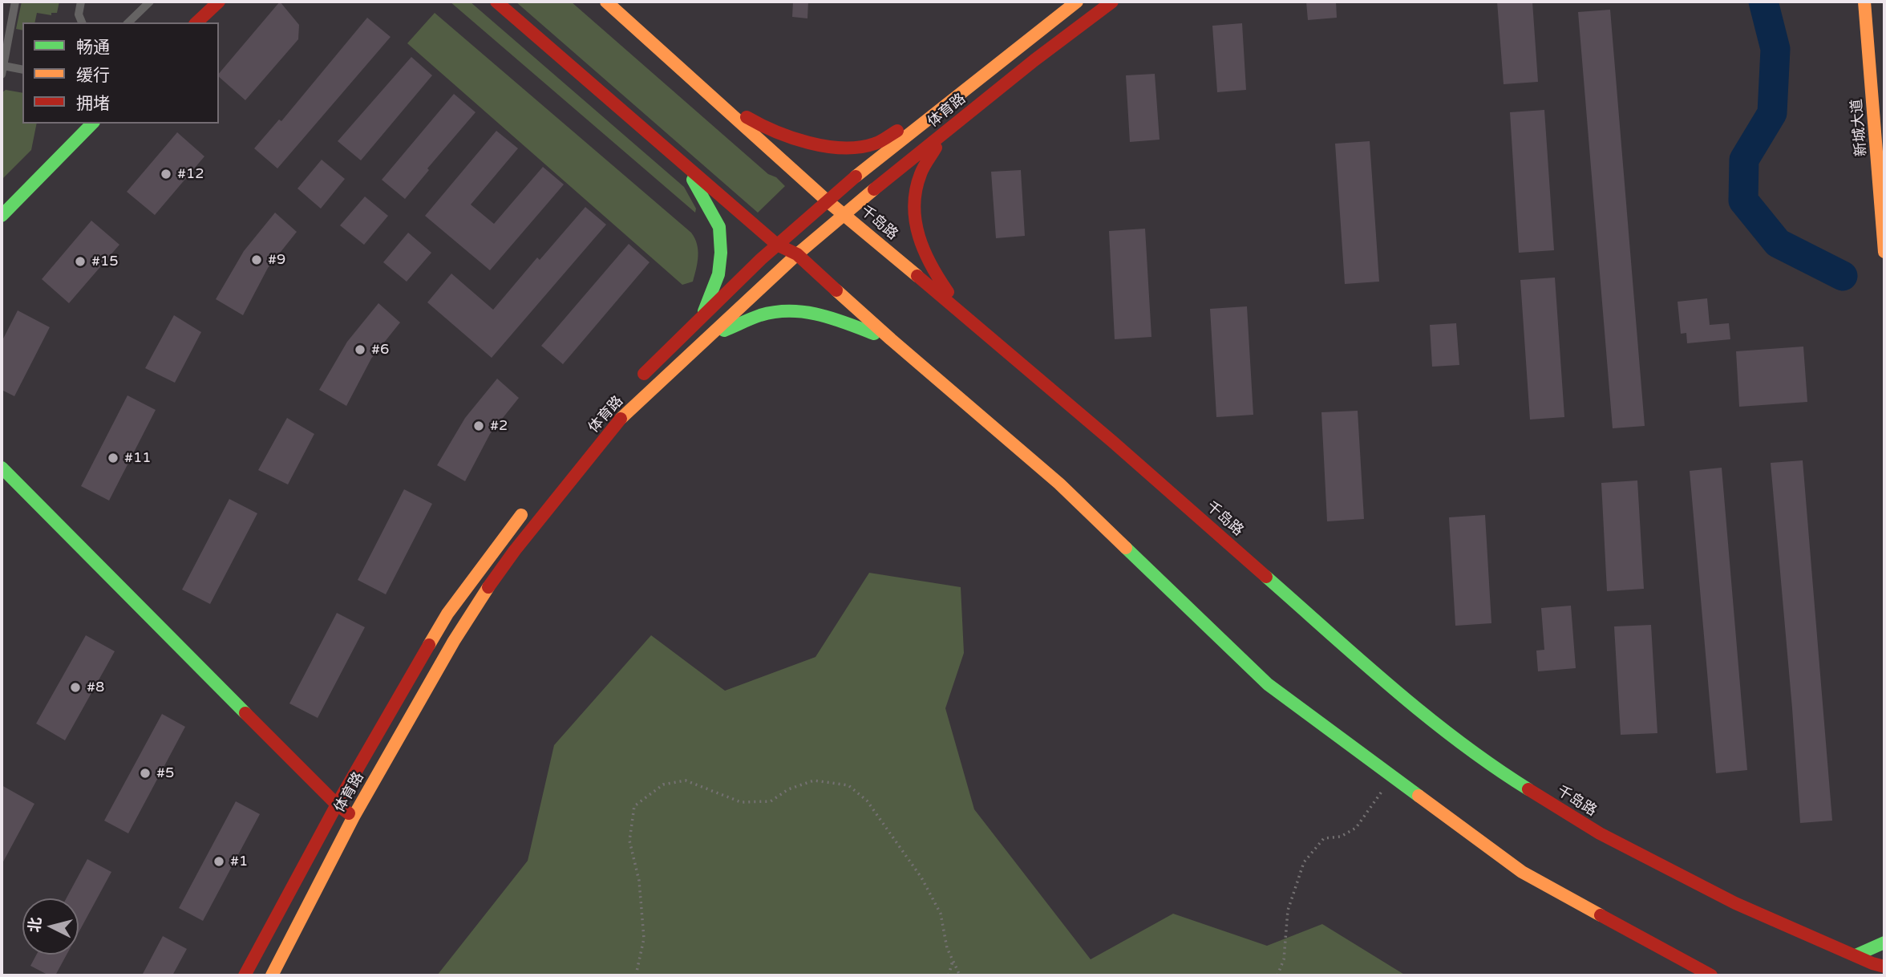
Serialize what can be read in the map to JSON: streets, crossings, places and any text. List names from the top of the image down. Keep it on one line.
{"streets":{"street":["体育路","新城大道","千岛路"]},"crossings":[["体育路","千岛路"]],"places":["#12","#9","#15","#6","#2","#11","#8","#5","#1"],"legend":["畅通","缓行","拥堵"],"north":"left"}
